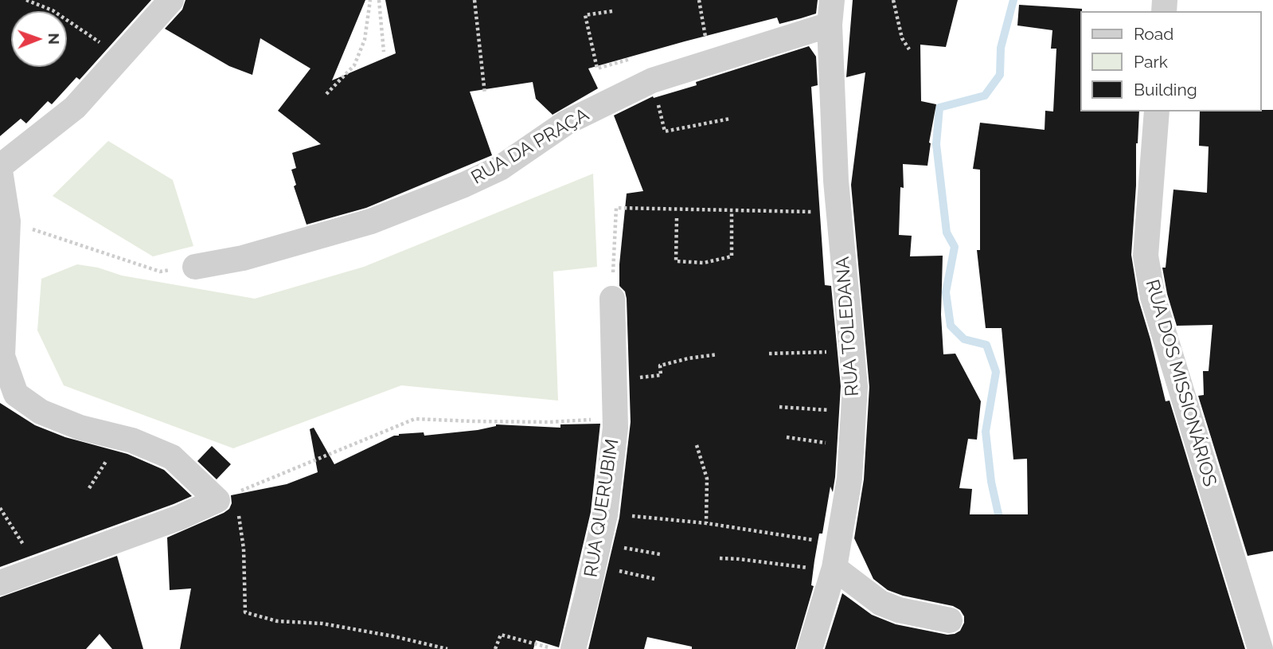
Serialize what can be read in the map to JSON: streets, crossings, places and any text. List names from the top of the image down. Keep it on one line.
{"streets":{"street":["RUA DA PRAÇA","RUA TOLEDANA","RUA DOS MISSIONÁRIOS","RUA QUERUBIM"]},"crossings":[["RUA DA PRAÇA","RUA TOLEDANA"]],"legend":["Road","Park","Building"],"north":"right"}
